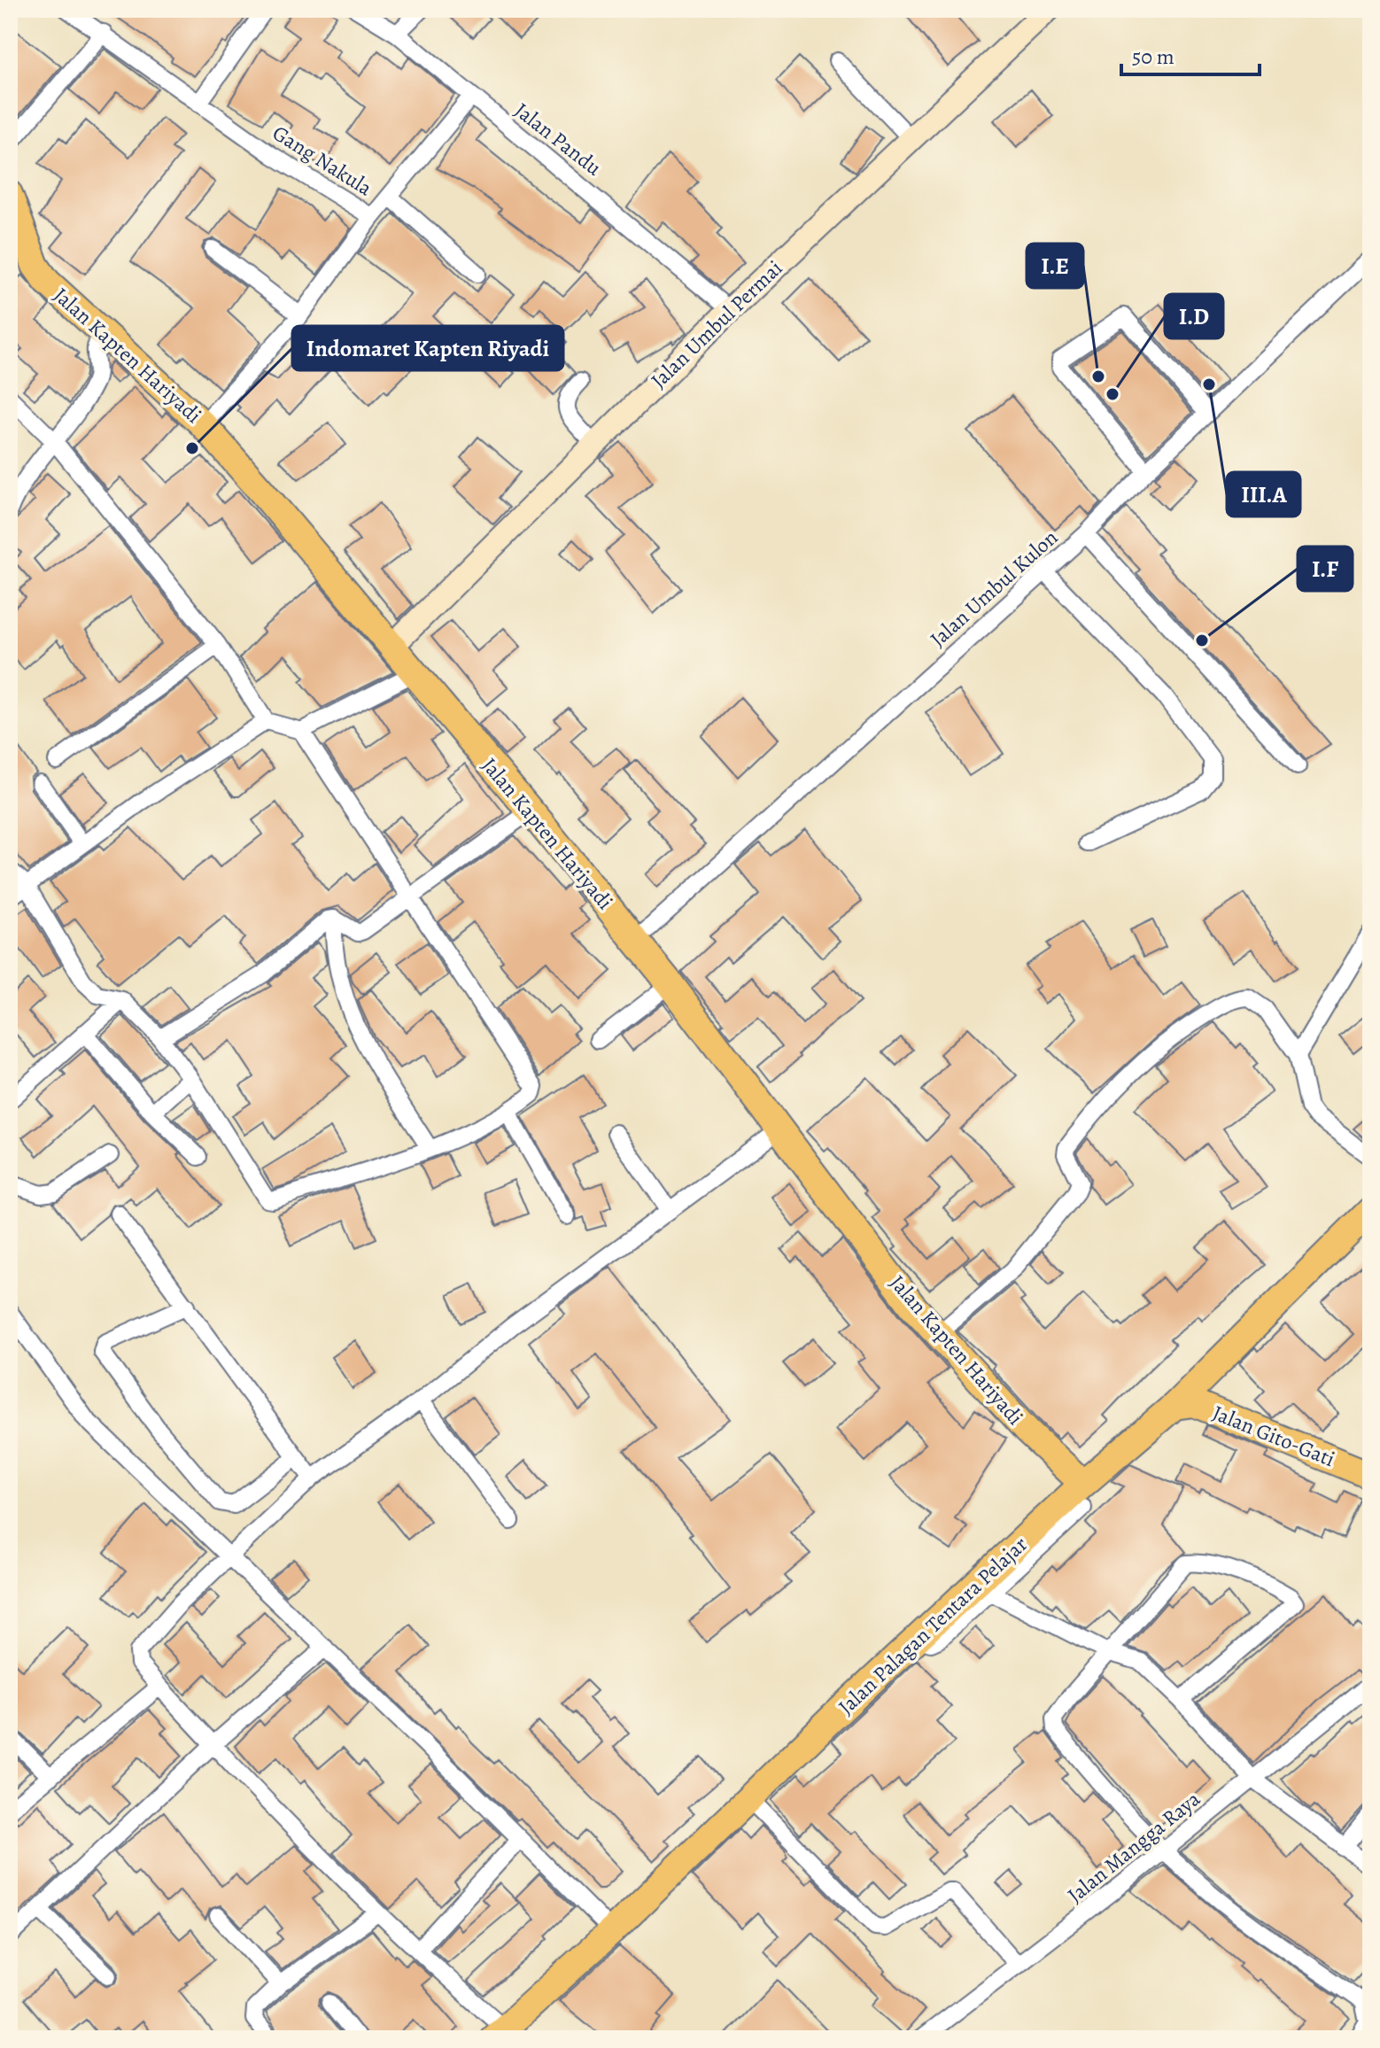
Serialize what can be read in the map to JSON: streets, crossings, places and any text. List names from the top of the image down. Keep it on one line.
{"streets":{"main road":["Jalan Umbul Permai","Jalan Kapten Hariyadi","Jalan Gito-Gati","Jalan Palagan Tentara Pelajar"],"street":["Jalan Pandu","Gang Nakula","Jalan Umbul Kulon","Jalan Mangga Raya"]},"crossings":[["Jalan Pandu","Jalan Umbul Permai"],["Gang Nakula","Jalan Kapten Hariyadi"],["Jalan Umbul Permai","Jalan Kapten Hariyadi"],["Jalan Kapten Hariyadi","Jalan Umbul Kulon"],["Jalan Kapten Hariyadi","Jalan Palagan Tentara Pelajar"],["Jalan Gito-Gati","Jalan Palagan Tentara Pelajar"]],"places":["I.E","III.A","I.D","Indomaret Kapten Riyadi","I.F"],"scale_bar":"50 m"}
